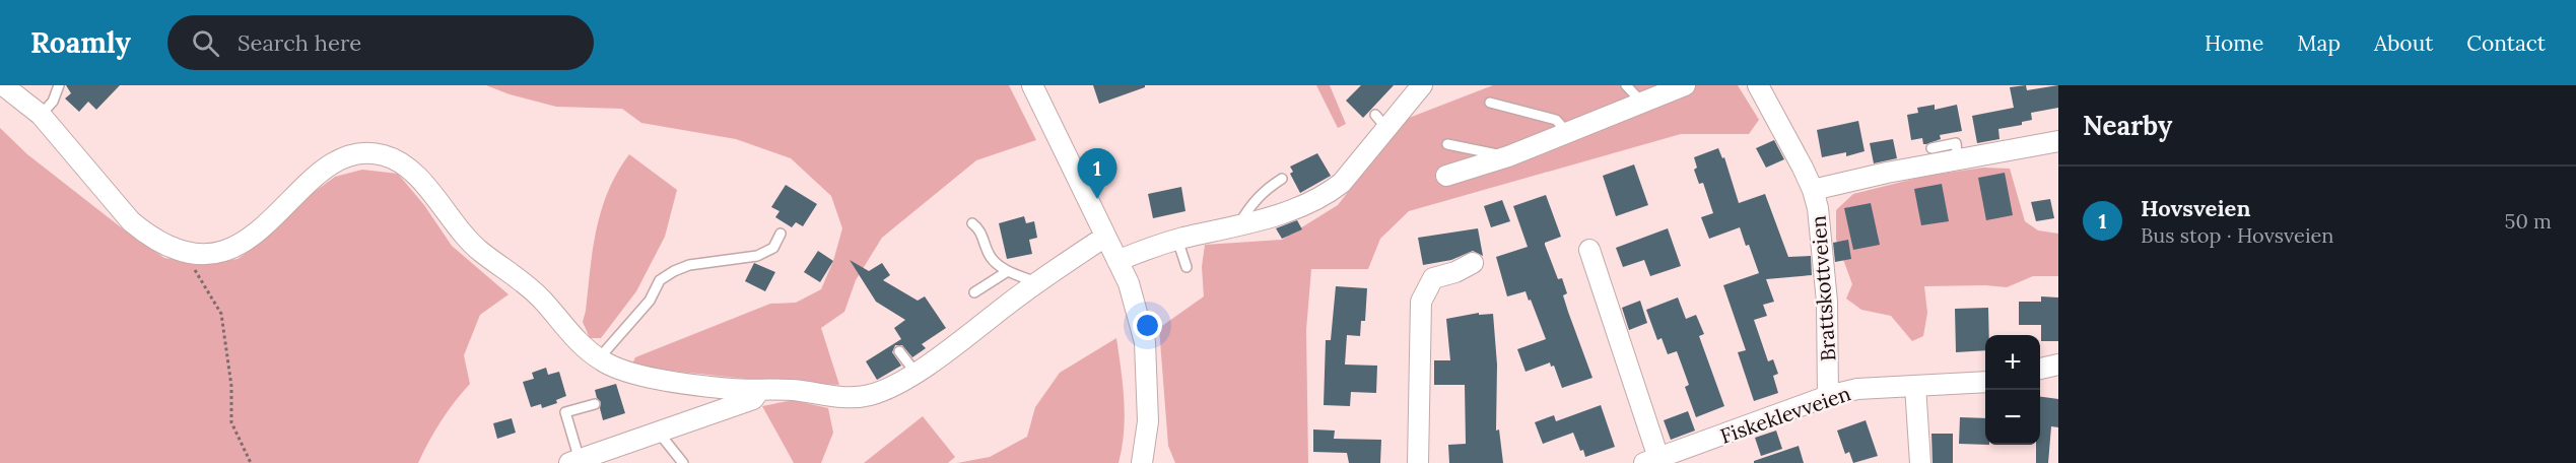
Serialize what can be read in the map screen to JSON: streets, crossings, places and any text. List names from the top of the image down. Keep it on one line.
{"streets":{"street":["Brattskottveien","Fiskeklevveien"]},"crossings":[["Brattskottveien","Fiskeklevveien"]],"page":{"header":"Roamly","search":"Search here","nav":["Home","Map","About","Contact"],"heading":"Nearby","pins":"1","list":[{"mark":"1","name":"Hovsveien","note":"Bus stop · Hovsveien","value":"50 m"}],"map_buttons":["+","−"]}}
